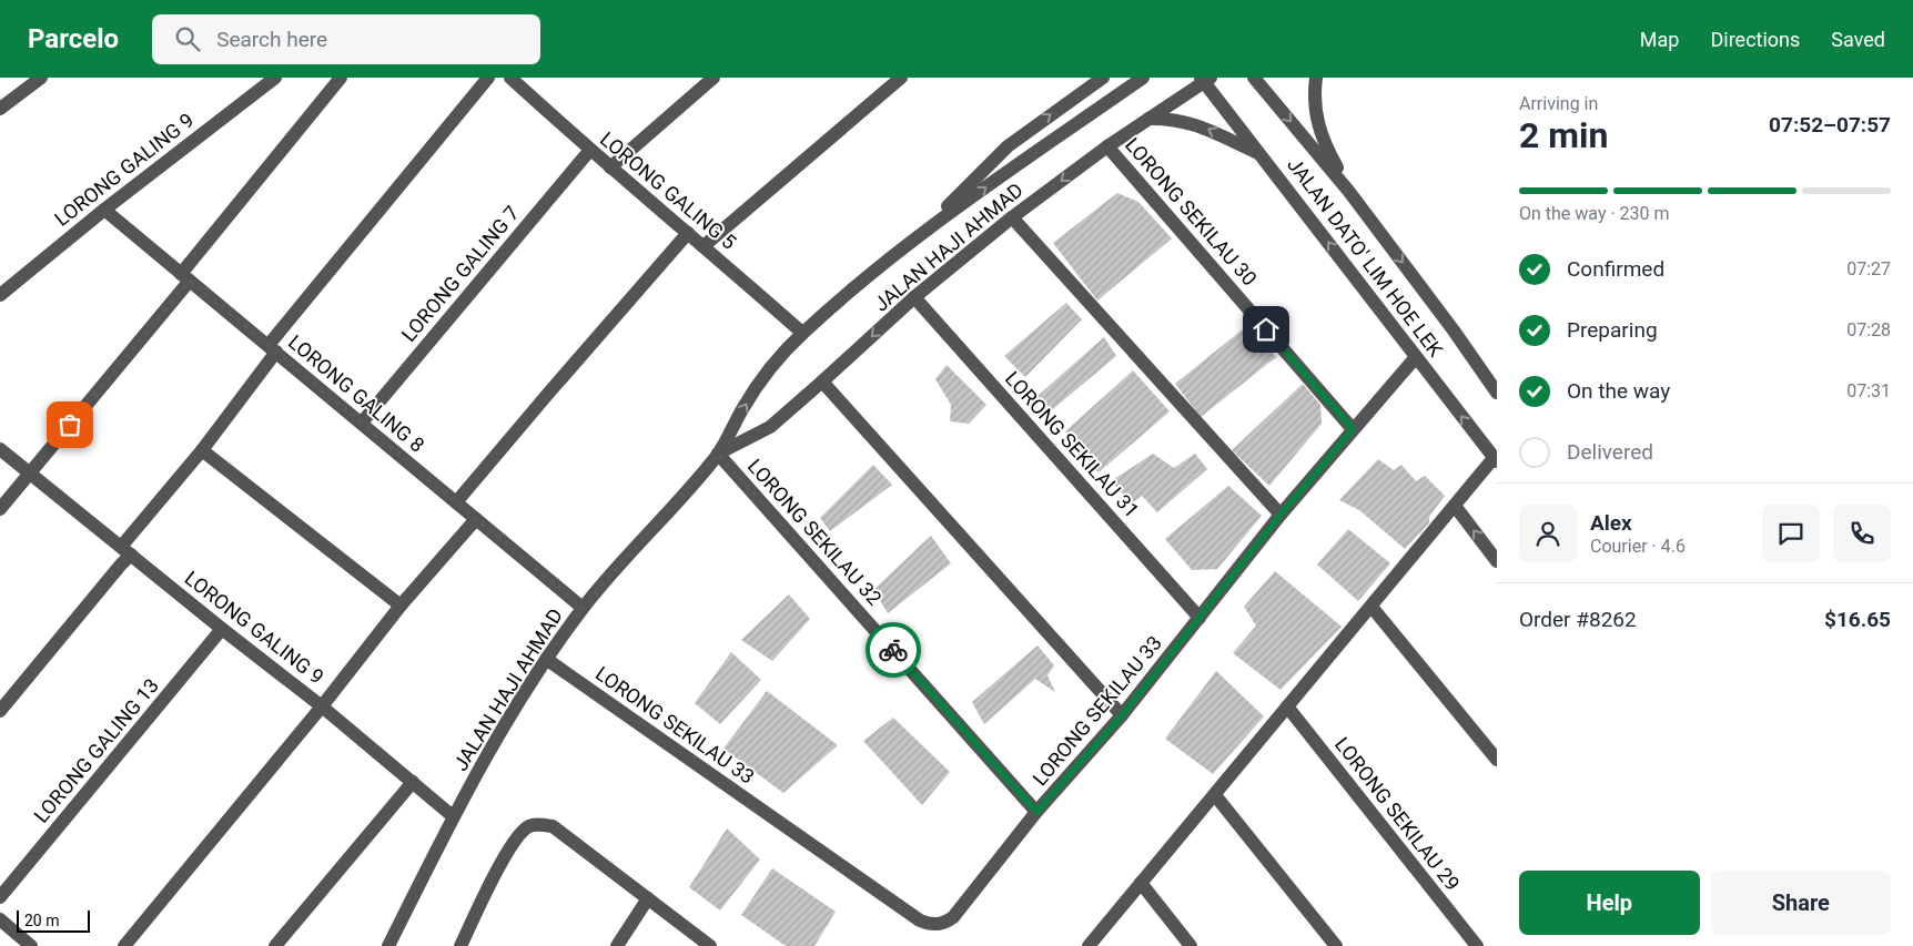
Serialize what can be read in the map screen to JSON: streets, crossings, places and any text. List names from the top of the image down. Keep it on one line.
{"streets":{"street":["LORONG GALING 9","LORONG GALING 5","LORONG SEKILAU 30","JALAN HAJI AHMAD","JALAN DATO' LIM HOE LEK","LORONG GALING 7","LORONG GALING 8","LORONG SEKILAU 31","LORONG SEKILAU 32","LORONG SEKILAU 33","LORONG GALING 13","LORONG SEKILAU 29"]},"crossings":[["LORONG GALING 9","JALAN HAJI AHMAD"],["LORONG GALING 9","LORONG GALING 8"],["LORONG GALING 9","LORONG GALING 13"],["LORONG GALING 5","JALAN HAJI AHMAD"],["LORONG GALING 5","LORONG GALING 7"],["LORONG SEKILAU 30","JALAN HAJI AHMAD"],["LORONG SEKILAU 30","LORONG SEKILAU 33"],["JALAN HAJI AHMAD","JALAN DATO' LIM HOE LEK"],["JALAN HAJI AHMAD","LORONG GALING 8"],["JALAN HAJI AHMAD","LORONG SEKILAU 31"],["JALAN HAJI AHMAD","LORONG SEKILAU 32"],["JALAN HAJI AHMAD","LORONG SEKILAU 33"],["JALAN DATO' LIM HOE LEK","LORONG SEKILAU 33"],["LORONG GALING 7","LORONG GALING 8"],["LORONG SEKILAU 31","LORONG SEKILAU 33"],["LORONG SEKILAU 32","LORONG SEKILAU 33"]],"scale_bar":"20 m","page":{"header":"Parcelo","search":"Search here","nav":["Map","Directions","Saved"],"heading":["2 min","Arriving in","07:52–07:57"],"panel":["Alex","Courier · 4.6","Order #8262","$16.65"],"bar":"On the way · 230 m","list":[["Confirmed","07:27"],["Preparing","07:28"],["On the way","07:31"],"Delivered"],"buttons":["Help","Share"],"scale":"20 m"}}
